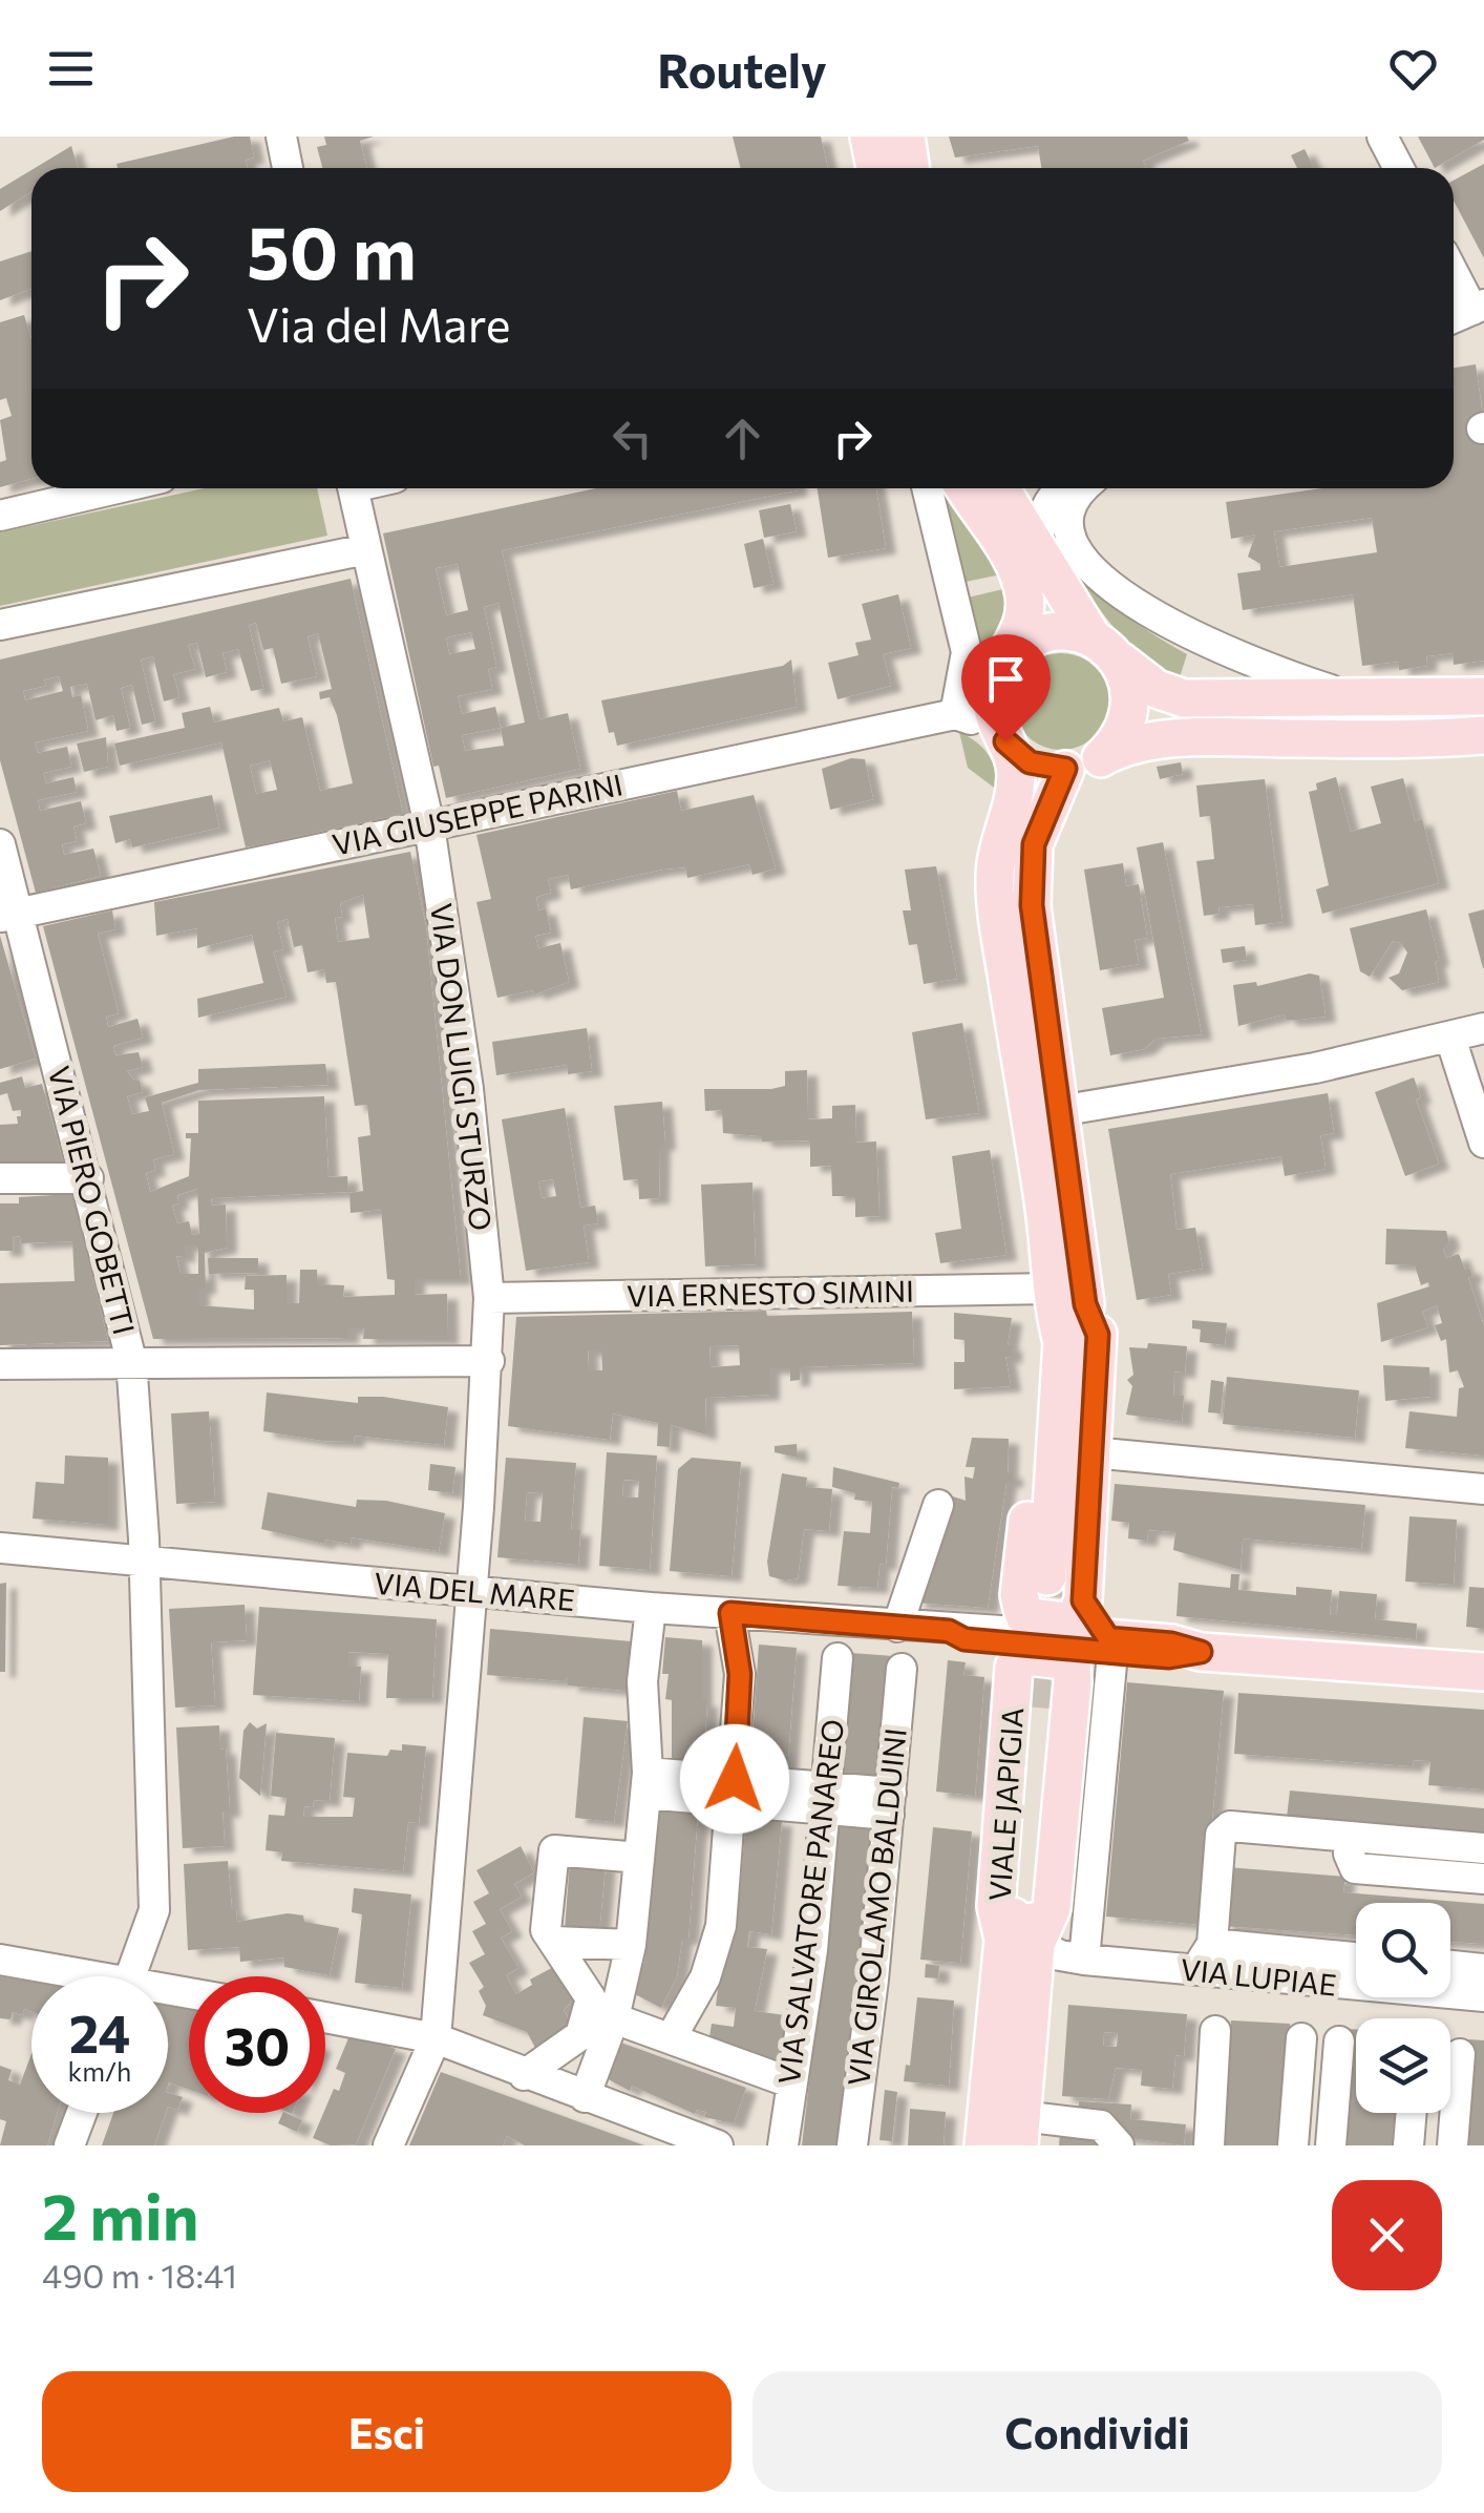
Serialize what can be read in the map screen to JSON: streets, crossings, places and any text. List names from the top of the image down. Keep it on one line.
{"streets":{"main road":["VIALE JAPIGIA"],"street":["VIA GIUSEPPE PARINI","VIA DON LUIGI STURZO","VIA PIERO GOBETTI","VIA ERNESTO SIMINI","VIA DEL MARE","VIA SALVATORE PANAREO","VIA GIROLAMO BALDUINI","VIA LUPIAE"]},"crossings":[["VIA GIUSEPPE PARINI","VIA DON LUIGI STURZO"],["VIA GIUSEPPE PARINI","VIA PIERO GOBETTI"],["VIA DON LUIGI STURZO","VIA ERNESTO SIMINI"],["VIA DON LUIGI STURZO","VIA DEL MARE"],["VIA PIERO GOBETTI","VIA DEL MARE"],["VIALE JAPIGIA","VIA LUPIAE"]],"page":{"header":"Routely","turn":["50 m","Via del Mare"],"speed":"24 km/h","limit":"30","heading":["2 min","490 m · 18:41"],"buttons":["Esci","Condividi"]}}
